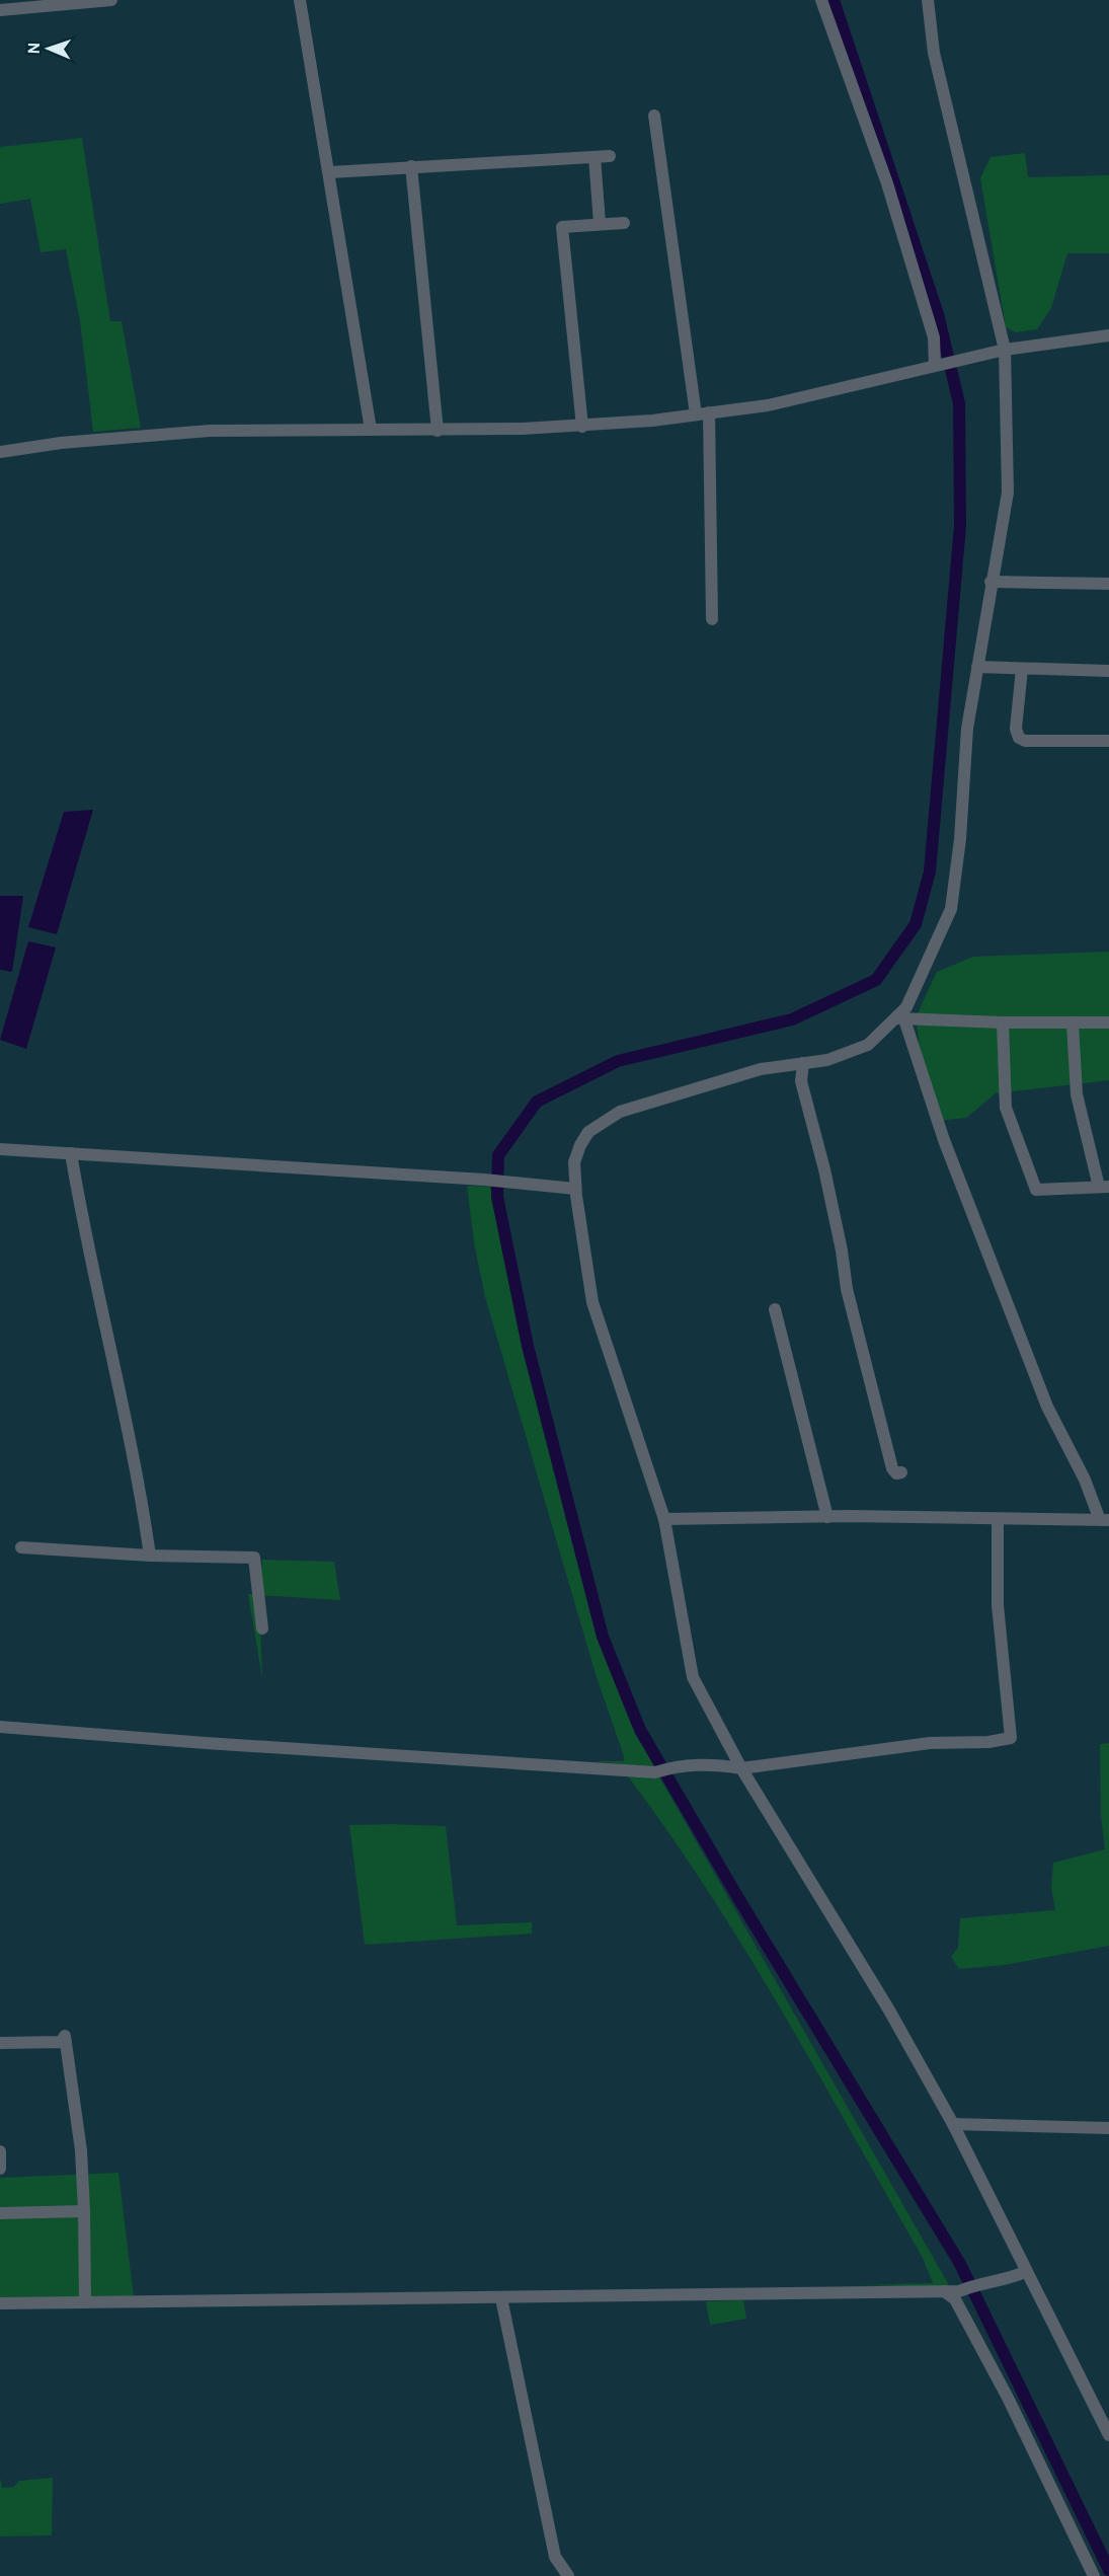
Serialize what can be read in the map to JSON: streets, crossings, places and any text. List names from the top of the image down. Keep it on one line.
{"north":"left"}
